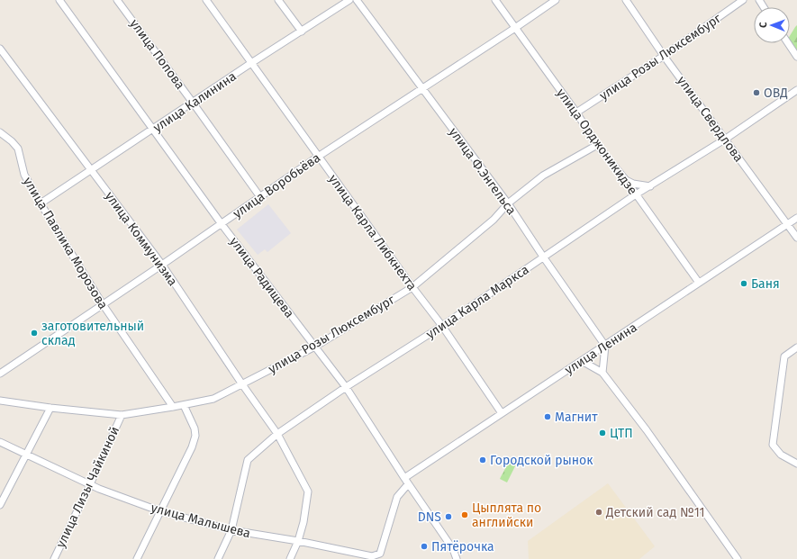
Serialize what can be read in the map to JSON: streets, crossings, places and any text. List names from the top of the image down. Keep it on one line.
{"streets":{"street":["улица Попова","улица Розы Люксембург","улица Калинина","улица Свердлова","улица Орджоникидзе","улица Ф.Энгельса","улица Воробьёва","улица Карла Либкнехта","улица Коммунизма","улица Павлика Морозова","улица Радищева","улица Карла Маркса","улица Ленина","улица Лизы Чайкиной","улица Малышева"]},"crossings":[["улица Попова","улица Калинина"],["улица Попова","улица Воробьёва"],["улица Розы Люксембург","улица Свердлова"],["улица Розы Люксембург","улица Орджоникидзе"],["улица Розы Люксембург","улица Ф.Энгельса"],["улица Розы Люксембург","улица Карла Либкнехта"],["улица Розы Люксембург","улица Коммунизма"],["улица Розы Люксембург","улица Павлика Морозова"],["улица Розы Люксембург","улица Радищева"],["улица Розы Люксембург","улица Лизы Чайкиной"],["улица Калинина","улица Карла Либкнехта"],["улица Калинина","улица Коммунизма"],["улица Калинина","улица Павлика Морозова"],["улица Калинина","улица Радищева"],["улица Свердлова","улица Карла Маркса"],["улица Свердлова","улица Ленина"],["улица Орджоникидзе","улица Воробьёва"],["улица Орджоникидзе","улица Карла Маркса"],["улица Орджоникидзе","улица Ленина"],["улица Ф.Энгельса","улица Воробьёва"],["улица Ф.Энгельса","улица Карла Маркса"],["улица Ф.Энгельса","улица Ленина"],["улица Воробьёва","улица Карла Либкнехта"],["улица Воробьёва","улица Коммунизма"],["улица Воробьёва","улица Павлика Морозова"],["улица Воробьёва","улица Радищева"],["улица Карла Либкнехта","улица Карла Маркса"],["улица Карла Либкнехта","улица Ленина"],["улица Коммунизма","улица Карла Маркса"],["улица Коммунизма","улица Малышева"],["улица Радищева","улица Карла Маркса"],["улица Радищева","улица Ленина"],["улица Радищева","улица Малышева"],["улица Карла Маркса","улица Малышева"],["улица Лизы Чайкиной","улица Малышева"]],"places":["ОВД","Баня","заготовительный склад","Магнит","ЦТП","Городской рынок","Детский сад №11","Цыплята по английски","DNS","Пятёрочка"],"north":"left"}
